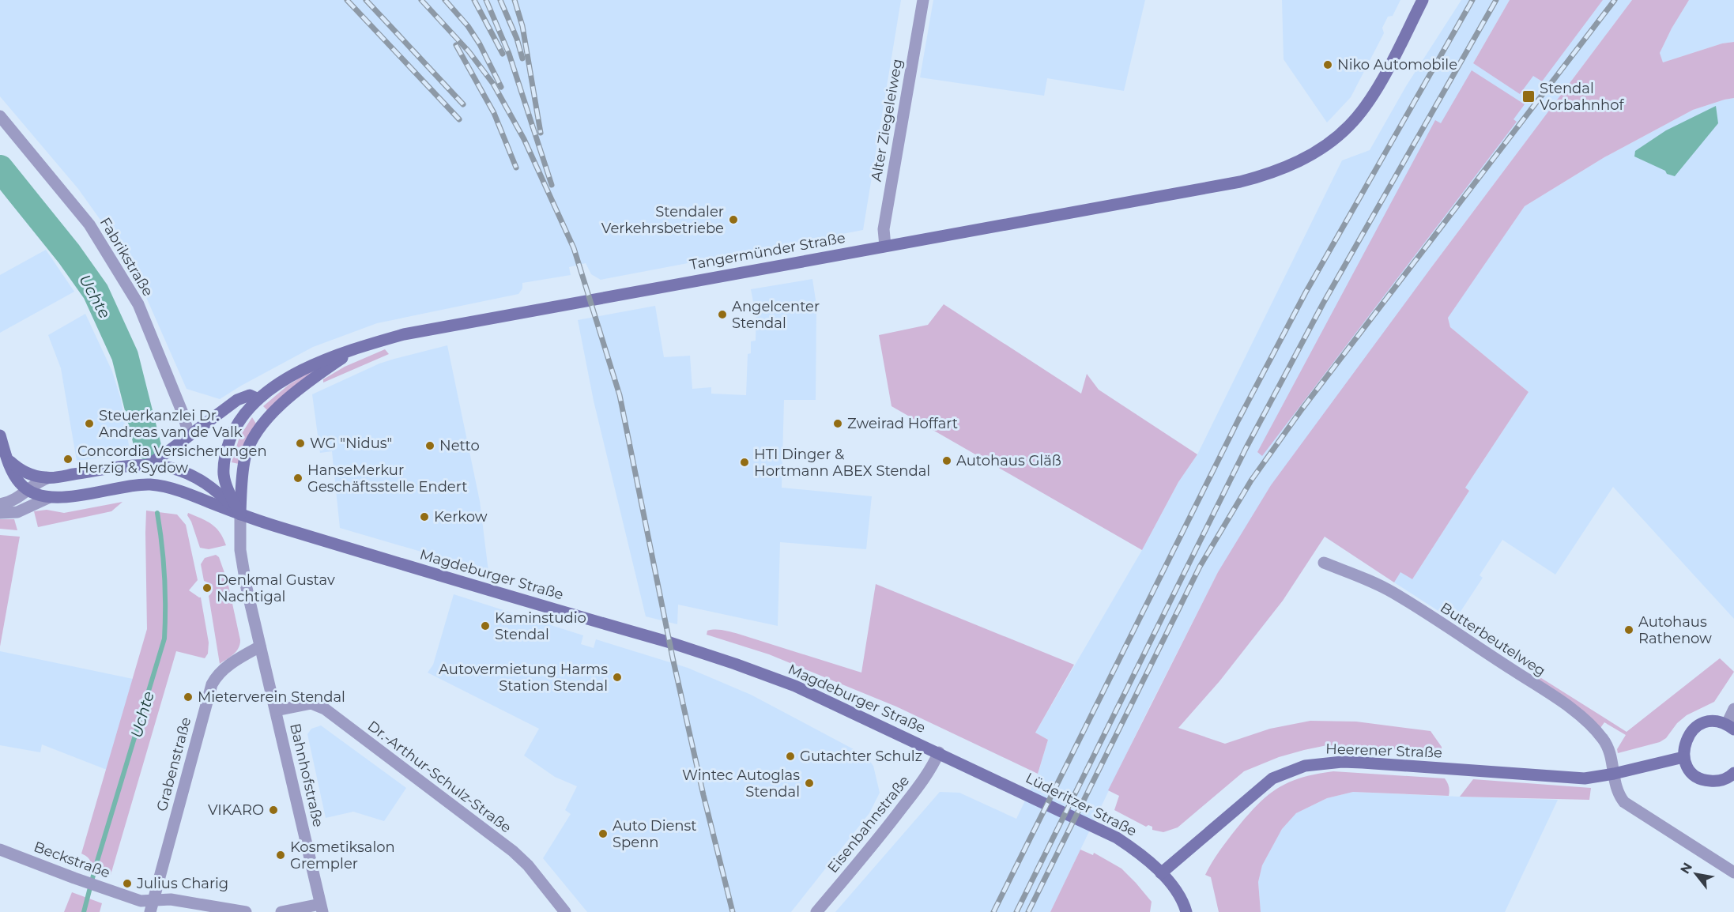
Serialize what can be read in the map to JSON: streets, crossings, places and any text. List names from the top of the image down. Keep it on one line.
{"streets":{"main road":["Tangermünder Straße","Magdeburger Straße","Heerener Straße","Lüderitzer Straße"],"street":["Alter Ziegeleiweg","Fabrikstraße","Butterbeutelweg","Grabenstraße","Bahnhofstraße","Dr.-Arthur-Schulz-Straße","Eisenbahnstraße","Beckstraße"]},"crossings":[["Alter Ziegeleiweg","Tangermünder Straße"],["Tangermünder Straße","Magdeburger Straße"],["Tangermünder Straße","Bahnhofstraße"],["Magdeburger Straße","Bahnhofstraße"],["Magdeburger Straße","Lüderitzer Straße"],["Magdeburger Straße","Eisenbahnstraße"],["Butterbeutelweg","Heerener Straße"],["Heerener Straße","Lüderitzer Straße"],["Grabenstraße","Bahnhofstraße"],["Grabenstraße","Beckstraße"],["Bahnhofstraße","Dr.-Arthur-Schulz-Straße"],["Lüderitzer Straße","Eisenbahnstraße"]],"water":["Uchte"],"places":{"other":["Niko Automobile","Stendaler Verkehrsbetriebe","Angelcenter Stendal","Steuerkanzlei Dr. Andreas van de Valk","Zweirad Hoffart","WG \"Nidus\"","Netto","Concordia Versicherungen Herzig & Sydow","Autohaus Gläß","HTI Dinger & Hortmann ABEX Stendal","HanseMerkur Geschäftsstelle Endert","Kerkow","Denkmal Gustav Nachtigal","Kaminstudio Stendal","Autohaus Rathenow","Autovermietung Harms Station Stendal","Mieterverein Stendal","Gutachter Schulz","Wintec Autoglas Stendal","VIKARO","Auto Dienst Spenn","Kosmetiksalon Grempler","Julius Charig"],"transit":["Stendal Vorbahnhof"]},"north":"top left"}
